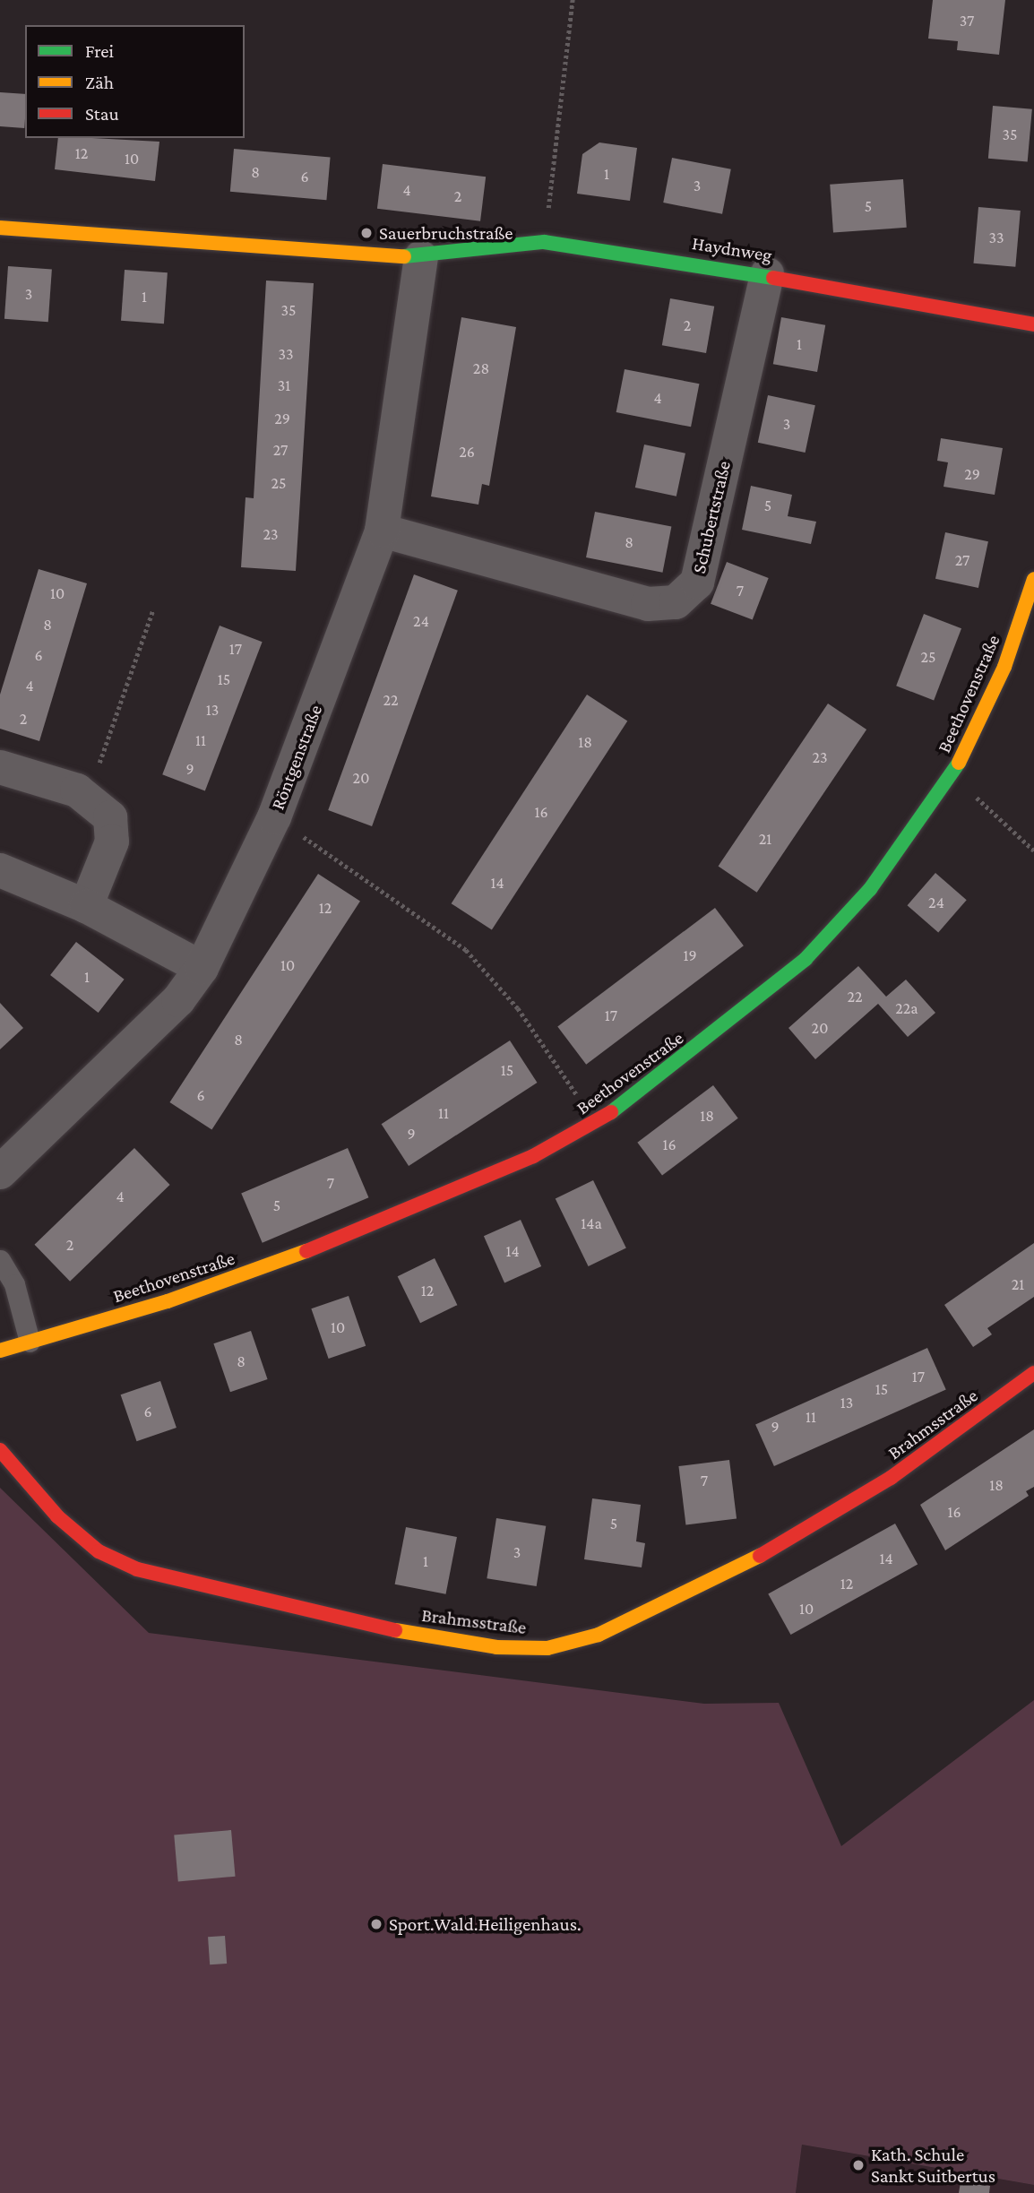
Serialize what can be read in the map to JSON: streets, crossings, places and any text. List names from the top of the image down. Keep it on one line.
{"streets":{"street":["Haydnweg","Schubertstraße","Beethovenstraße","Röntgenstraße","Brahmsstraße"]},"crossings":[["Haydnweg","Schubertstraße"],["Haydnweg","Röntgenstraße"],["Schubertstraße","Röntgenstraße"]],"places":["Sauerbruchstraße","Sport.Wald.Heiligenhaus.","Kath. Schule Sankt Suitbertus"],"house_numbers":["37","35","12","10","8","1","6","3","4","2","5","33","3","1","35","2","1","33","28","31","4","29","3","27","26","29","25","5","23","8","27","7","10","24","8","17","6","25","15","4","22","13","2","11","18","23","9","20","16","21","14","24","12","19","10","1","22","22a","17","20","8","15","6","11","18","9","16","7","4","5","14a","2","14","21","12","10","8","17","15","13","6","11","9","7","18","16","5","3","14","1","12","10"],"legend":["Frei","Zäh","Stau"]}
